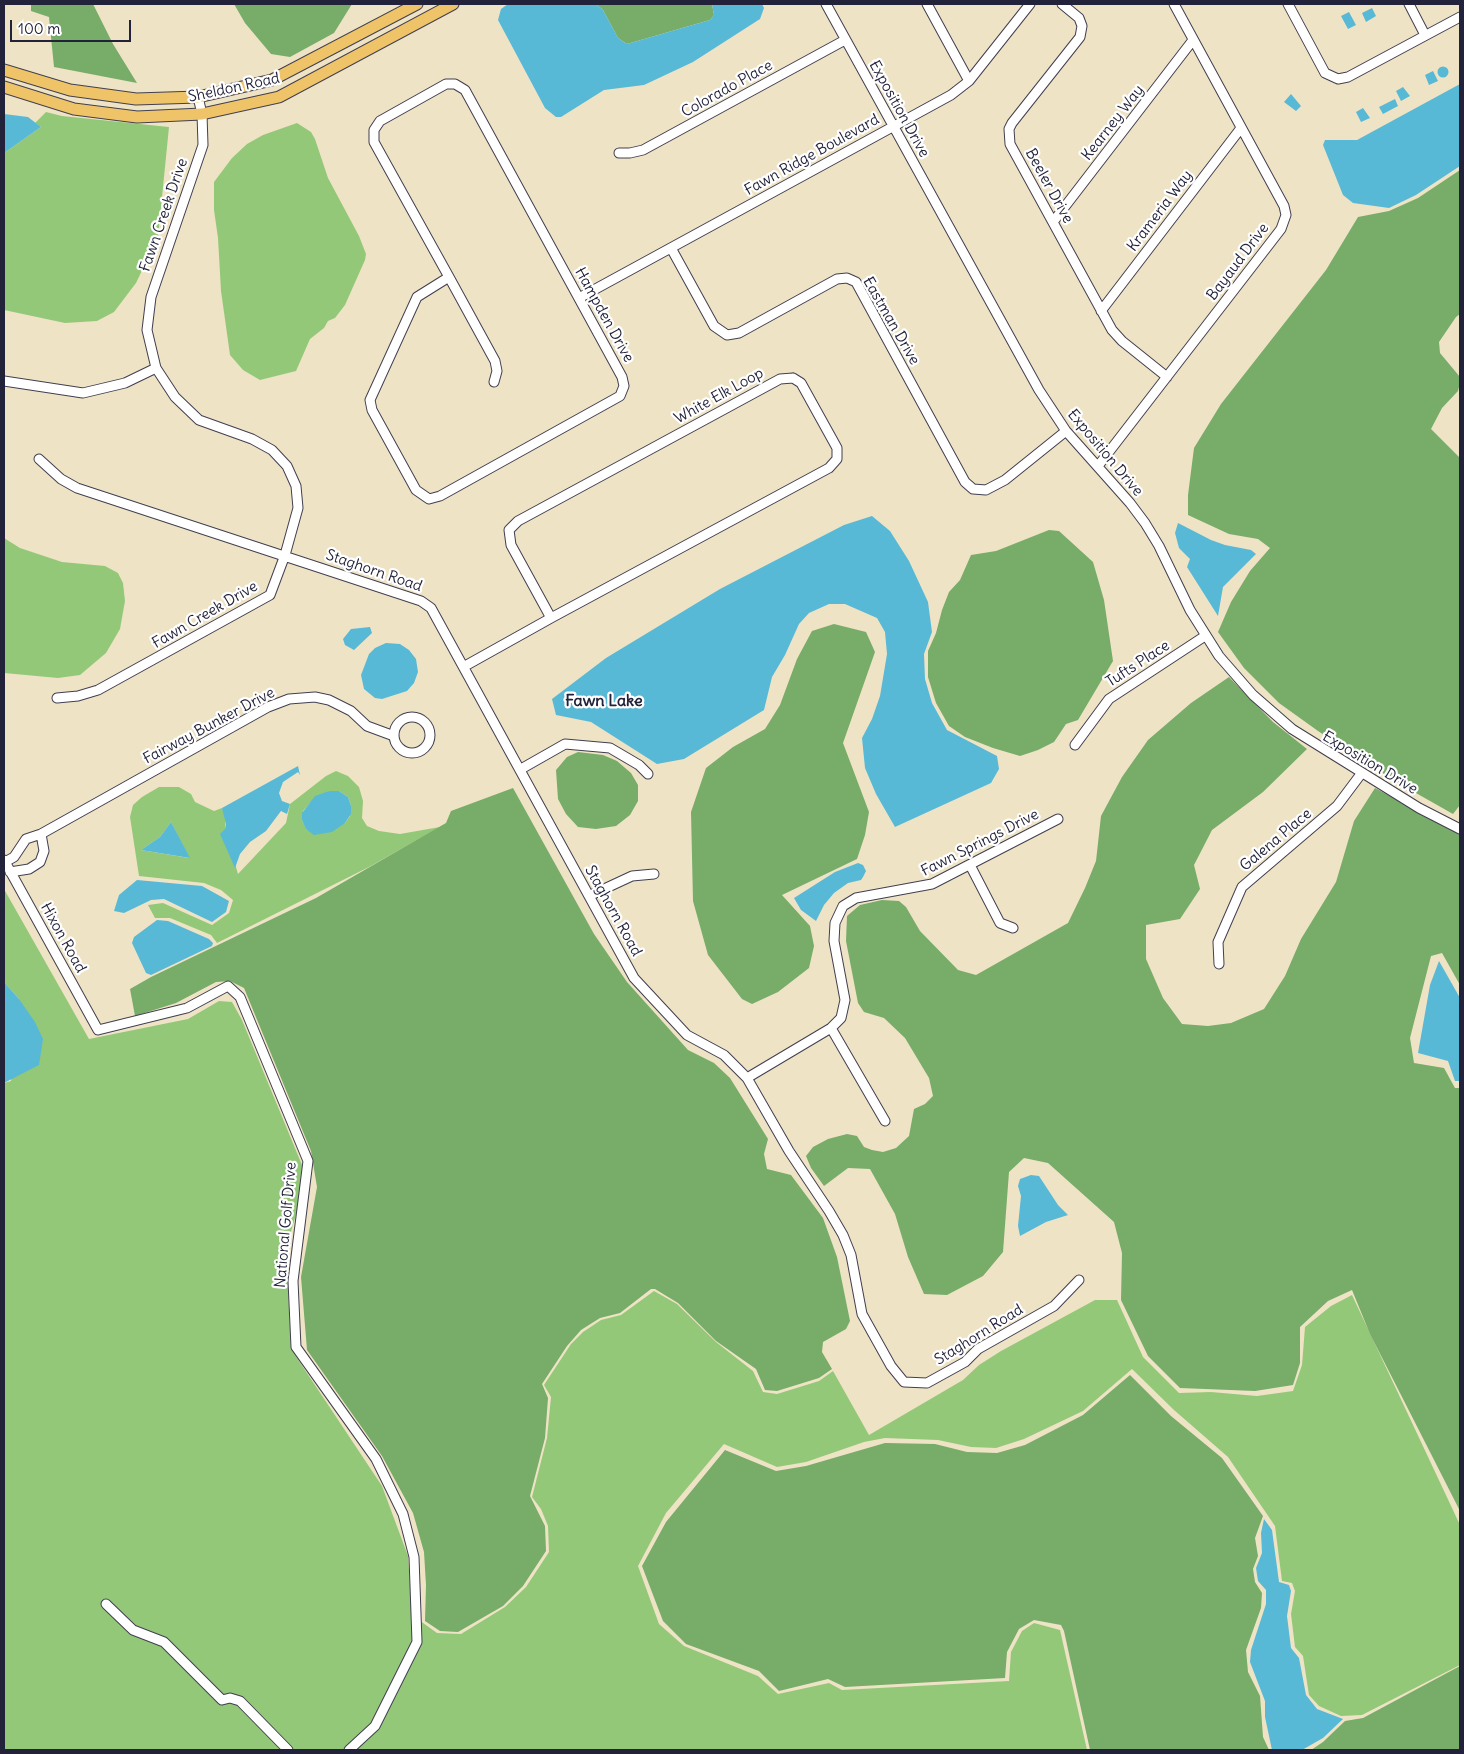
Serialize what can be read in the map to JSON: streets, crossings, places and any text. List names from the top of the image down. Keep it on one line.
{"streets":{"main road":["Sheldon Road"],"street":["Colorado Place","Exposition Drive","Kearney Way","Fawn Ridge Boulevard","Beeler Drive","Krameria Way","Fawn Creek Drive","Bayaud Drive","Hampden Drive","Eastman Drive","White Elk Loop","Staghorn Road","Tufts Place","Fairway Bunker Drive","Galena Place","Fawn Springs Drive","Hixon Road","National Golf Drive"]},"crossings":[["Sheldon Road","Fawn Creek Drive"],["Colorado Place","Exposition Drive"],["Exposition Drive","Fawn Ridge Boulevard"],["Exposition Drive","Bayaud Drive"],["Exposition Drive","Eastman Drive"],["Exposition Drive","Tufts Place"],["Exposition Drive","Galena Place"],["Kearney Way","Beeler Drive"],["Kearney Way","Bayaud Drive"],["Fawn Ridge Boulevard","Hampden Drive"],["Fawn Ridge Boulevard","Eastman Drive"],["Beeler Drive","Krameria Way"],["Beeler Drive","Bayaud Drive"],["Krameria Way","Bayaud Drive"],["Fawn Creek Drive","Staghorn Road"],["White Elk Loop","Staghorn Road"],["Staghorn Road","Fawn Springs Drive"],["Fairway Bunker Drive","Hixon Road"],["Hixon Road","National Golf Drive"]],"districts":["Fawn Lake"],"scale_bar":"100 m"}
